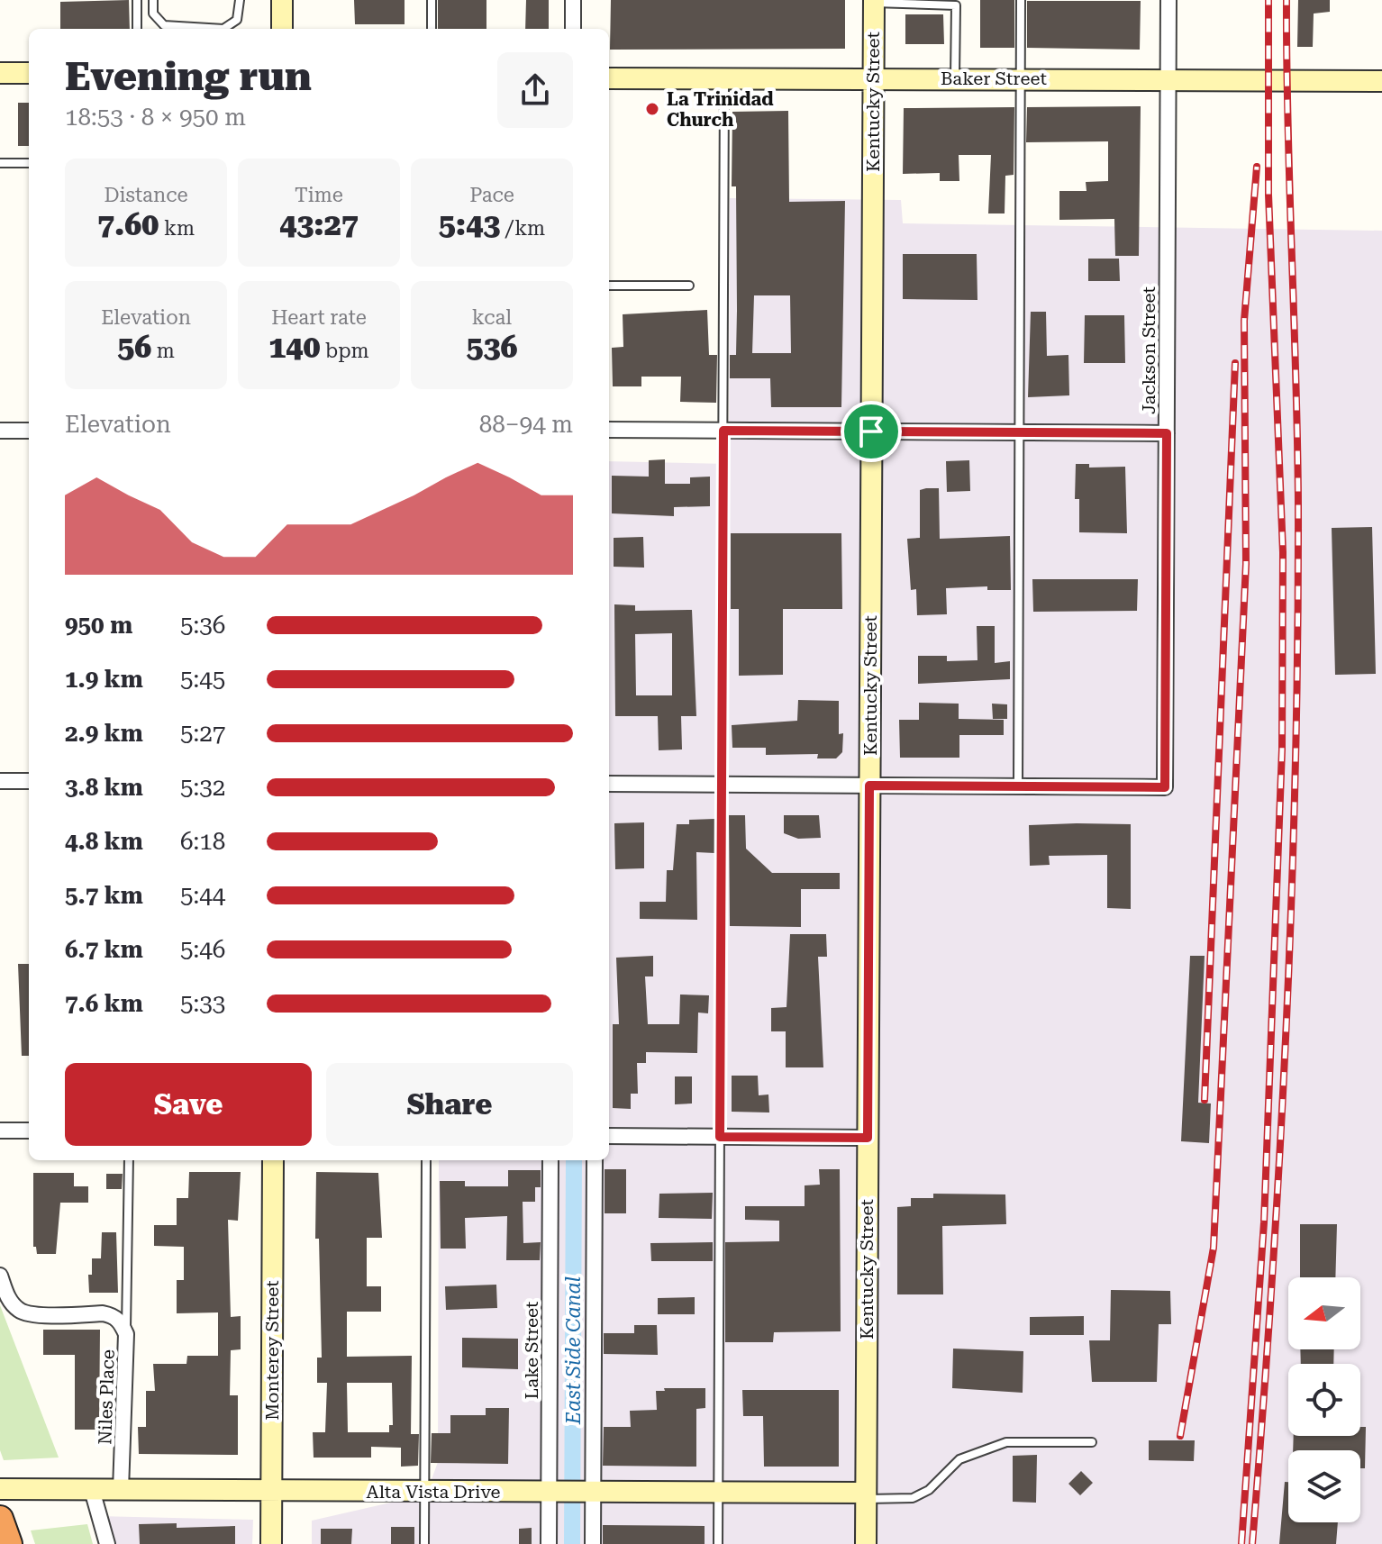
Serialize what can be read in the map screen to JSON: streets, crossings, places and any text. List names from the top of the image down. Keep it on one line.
{"streets":{"street":["Baker Street","Kentucky Street","Jackson Street","Monterey Street","Lake Street","Niles Place","Alta Vista Drive"]},"crossings":[["Baker Street","Kentucky Street"],["Baker Street","Jackson Street"],["Kentucky Street","Alta Vista Drive"],["Monterey Street","Alta Vista Drive"],["Lake Street","Alta Vista Drive"],["Niles Place","Alta Vista Drive"]],"water":["East Side Canal"],"places":["La Trinidad Church"],"north":"left","page":{"heading":["Evening run","18:53 · 8 × 950 m"],"stats":[["Distance","7.60 km"],["Time","43:27"],["Pace","5:43 /km"],["Elevation","56 m"],["Heart rate","140 bpm"],["kcal","536"]],"chart":["Elevation","88–94 m"],"list":[{"name":"950 m","note":"5:36"},{"name":"1.9 km","note":"5:45"},{"name":"2.9 km","note":"5:27"},{"name":"3.8 km","note":"5:32"},{"name":"4.8 km","note":"6:18"},{"name":"5.7 km","note":"5:44"},{"name":"6.7 km","note":"5:46"},{"name":"7.6 km","note":"5:33"}],"buttons":["Save","Share"]}}
